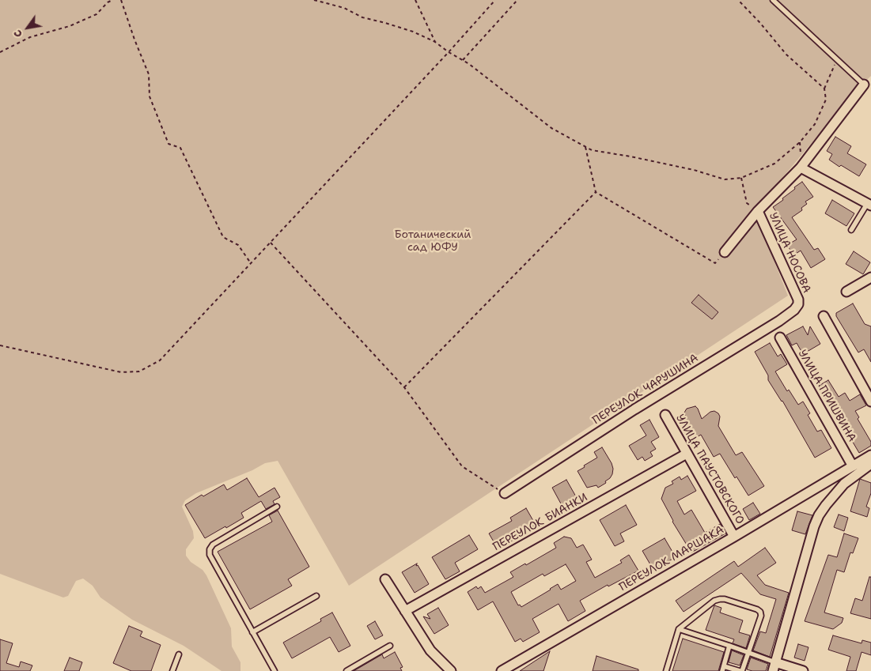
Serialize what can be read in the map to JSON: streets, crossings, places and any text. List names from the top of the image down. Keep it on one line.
{"streets":{"street":["УЛИЦА НОСОВА","ПЕРЕУЛОК ЧАРУШИНА","УЛИЦА ПРИШВИНА","УЛИЦА ПАУСТОВСКОГО","ПЕРЕУЛОК БИАНКИ","ПЕРЕУЛОК МАРШАКА"]},"crossings":[["УЛИЦА НОСОВА","ПЕРЕУЛОК ЧАРУШИНА"],["УЛИЦА ПРИШВИНА","ПЕРЕУЛОК МАРШАКА"],["УЛИЦА ПАУСТОВСКОГО","ПЕРЕУЛОК БИАНКИ"],["УЛИЦА ПАУСТОВСКОГО","ПЕРЕУЛОК МАРШАКА"]],"parks":["Ботанический сад ЮФУ"],"north":"bottom left"}
